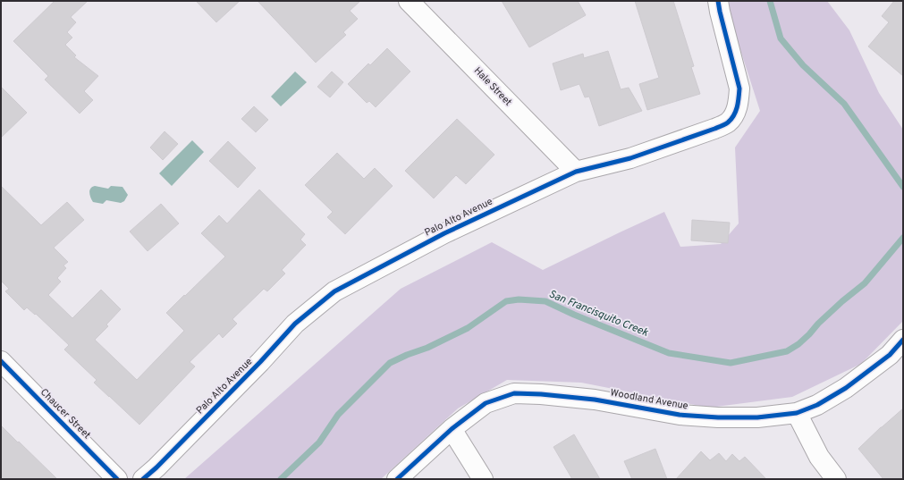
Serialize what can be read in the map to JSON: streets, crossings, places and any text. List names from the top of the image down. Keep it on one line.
{"streets":{"street":["Hale Street","Palo Alto Avenue","Woodland Avenue","Chaucer Street"]},"crossings":[["Hale Street","Palo Alto Avenue"]],"water":["San Francisquito Creek"]}
